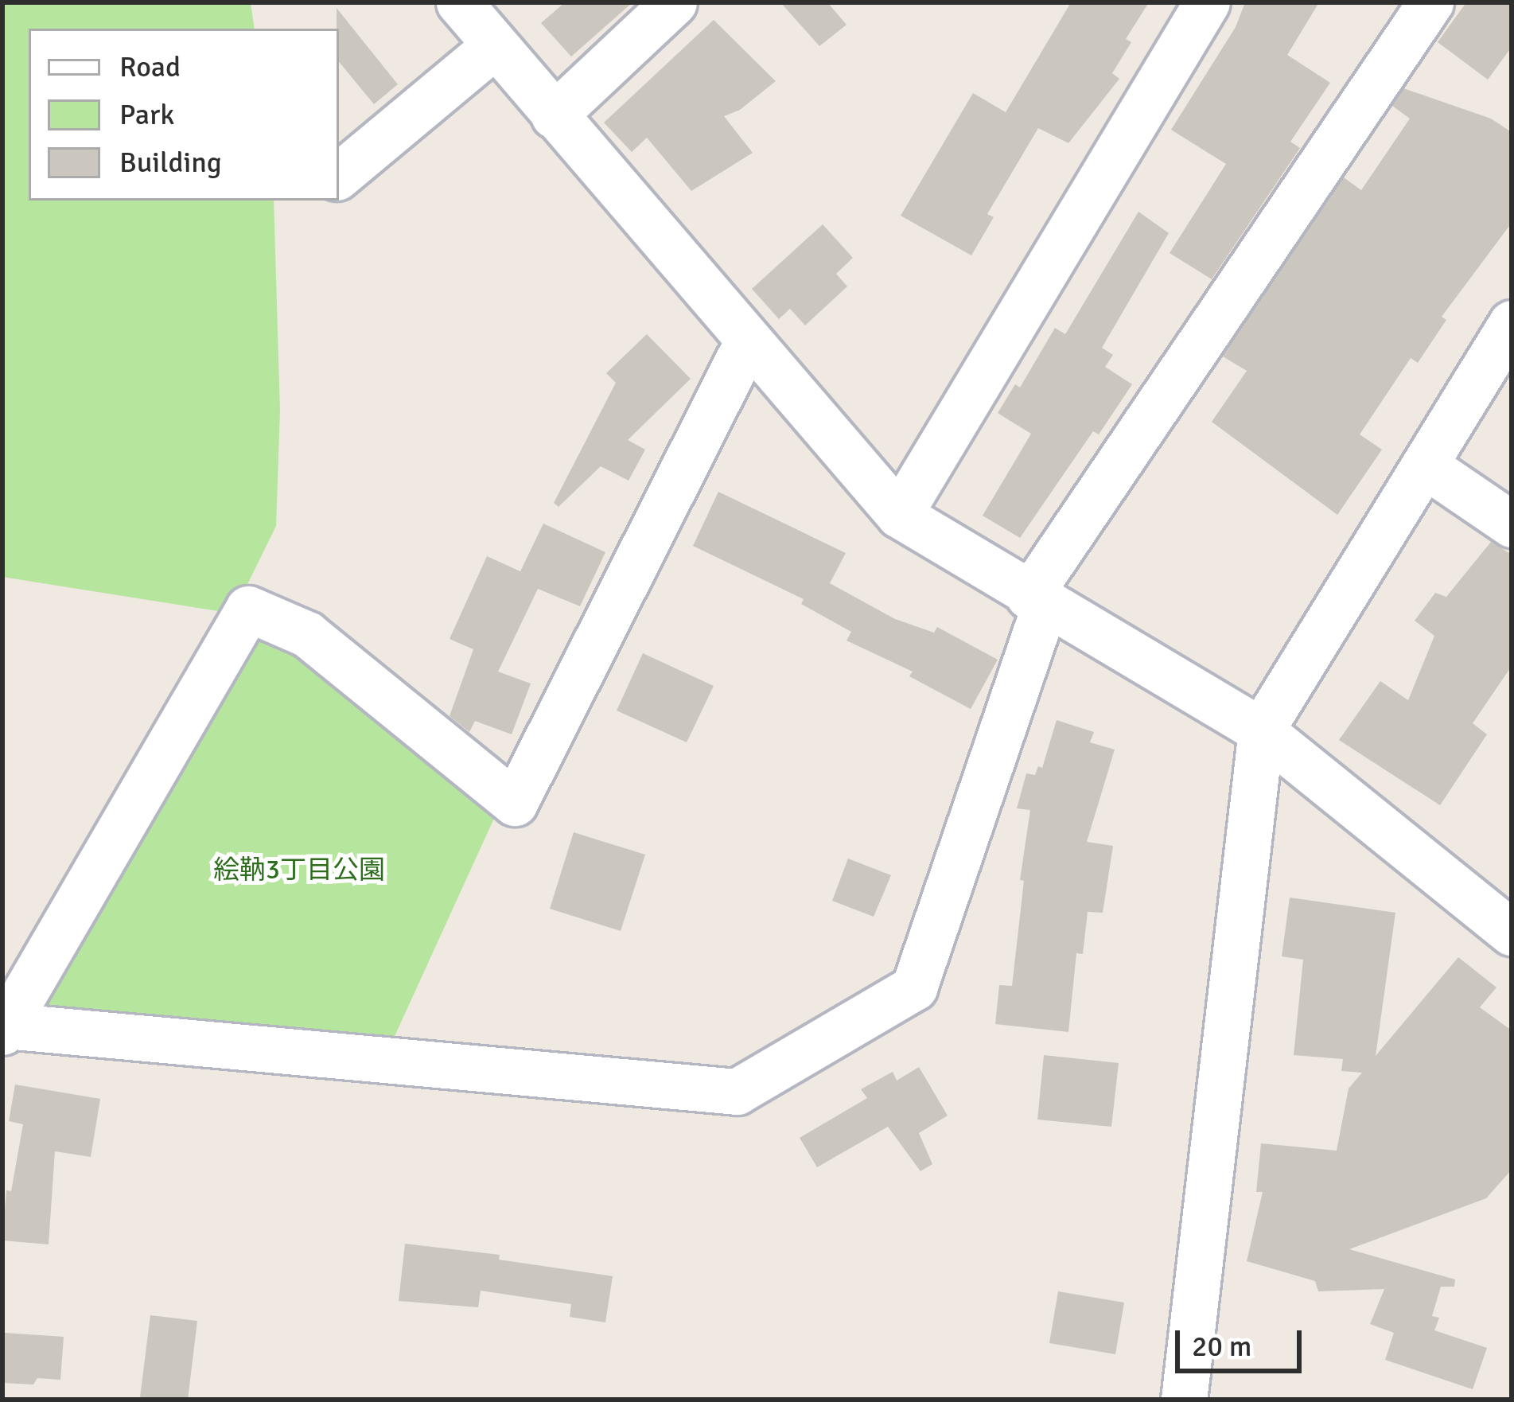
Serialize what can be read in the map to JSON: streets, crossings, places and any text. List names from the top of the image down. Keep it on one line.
{"parks":["絵靹3丁目公園"],"legend":["Road","Park","Building"],"scale_bar":"20 m"}
